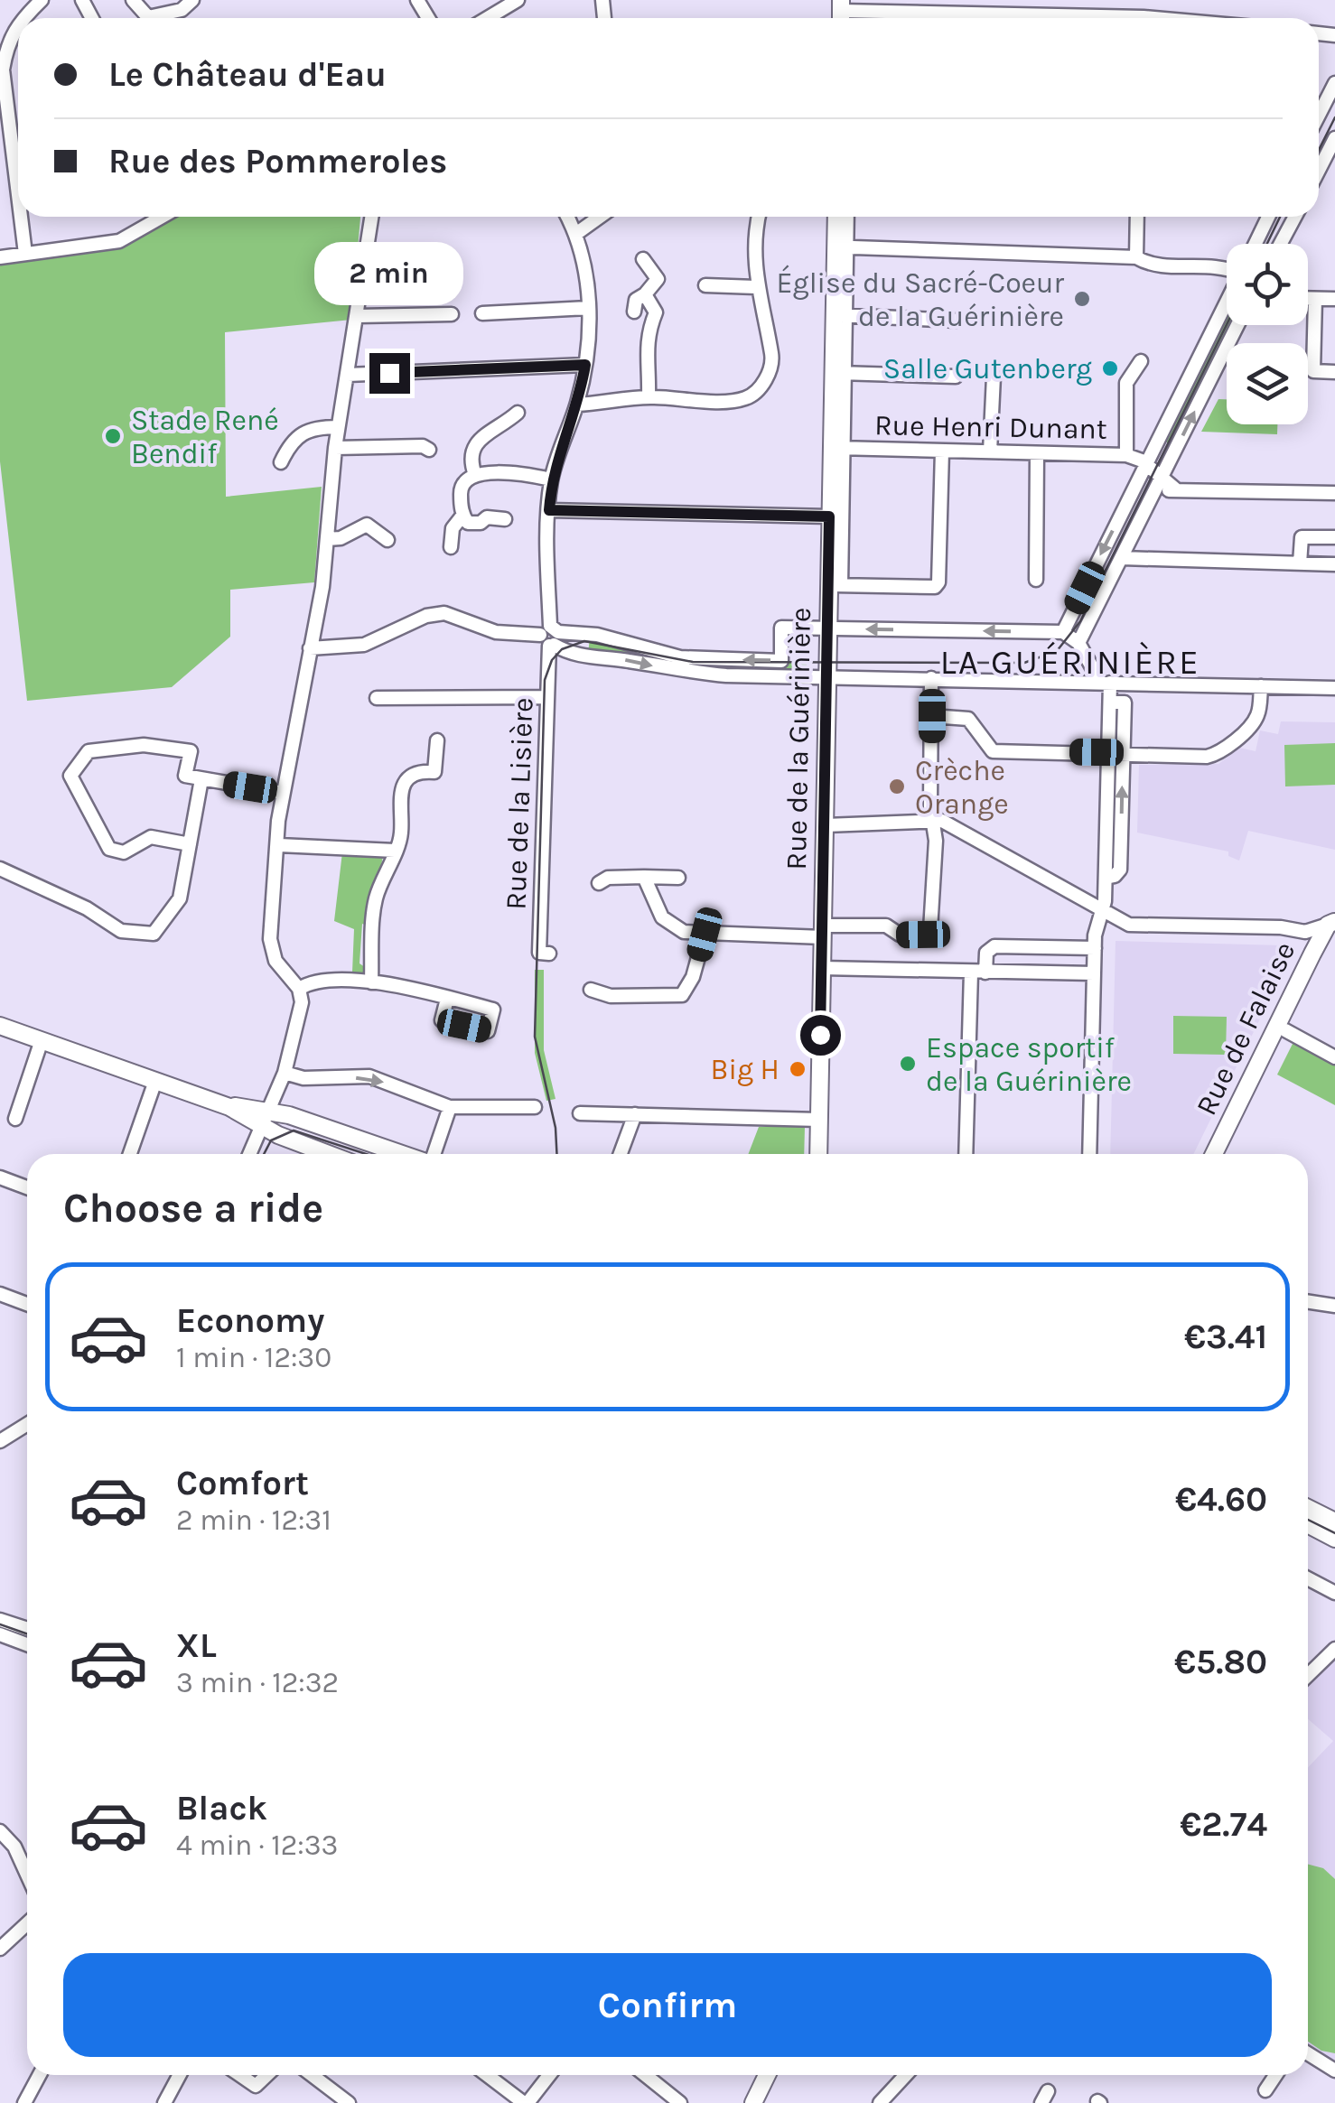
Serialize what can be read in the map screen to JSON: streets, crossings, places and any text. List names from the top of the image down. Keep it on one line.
{"streets":{"main road":["Rue de la Guérinière","Rue de Falaise"],"street":["Rue Henri Dunant","Rue de la Lisière"]},"crossings":[["Rue Henri Dunant","Rue de la Guérinière"]],"districts":["LA GUÉRINIÈRE"],"places":["Église du Sacré-Coeur de la Guérinière","Salle Gutenberg","Stade René Bendif","Crèche Orange","Espace sportif de la Guérinière","Big H"],"page":{"banner":["Le Château d'Eau","Rue des Pommeroles"],"bubble":"2 min","heading":"Choose a ride","list":[{"name":"Economy","note":"1 min · 12:30","value":"€3.41"},{"name":"Comfort","note":"2 min · 12:31","value":"€4.60"},{"name":"XL","note":"3 min · 12:32","value":"€5.80"},{"name":"Black","note":"4 min · 12:33","value":"€2.74"}],"buttons":"Confirm"}}
